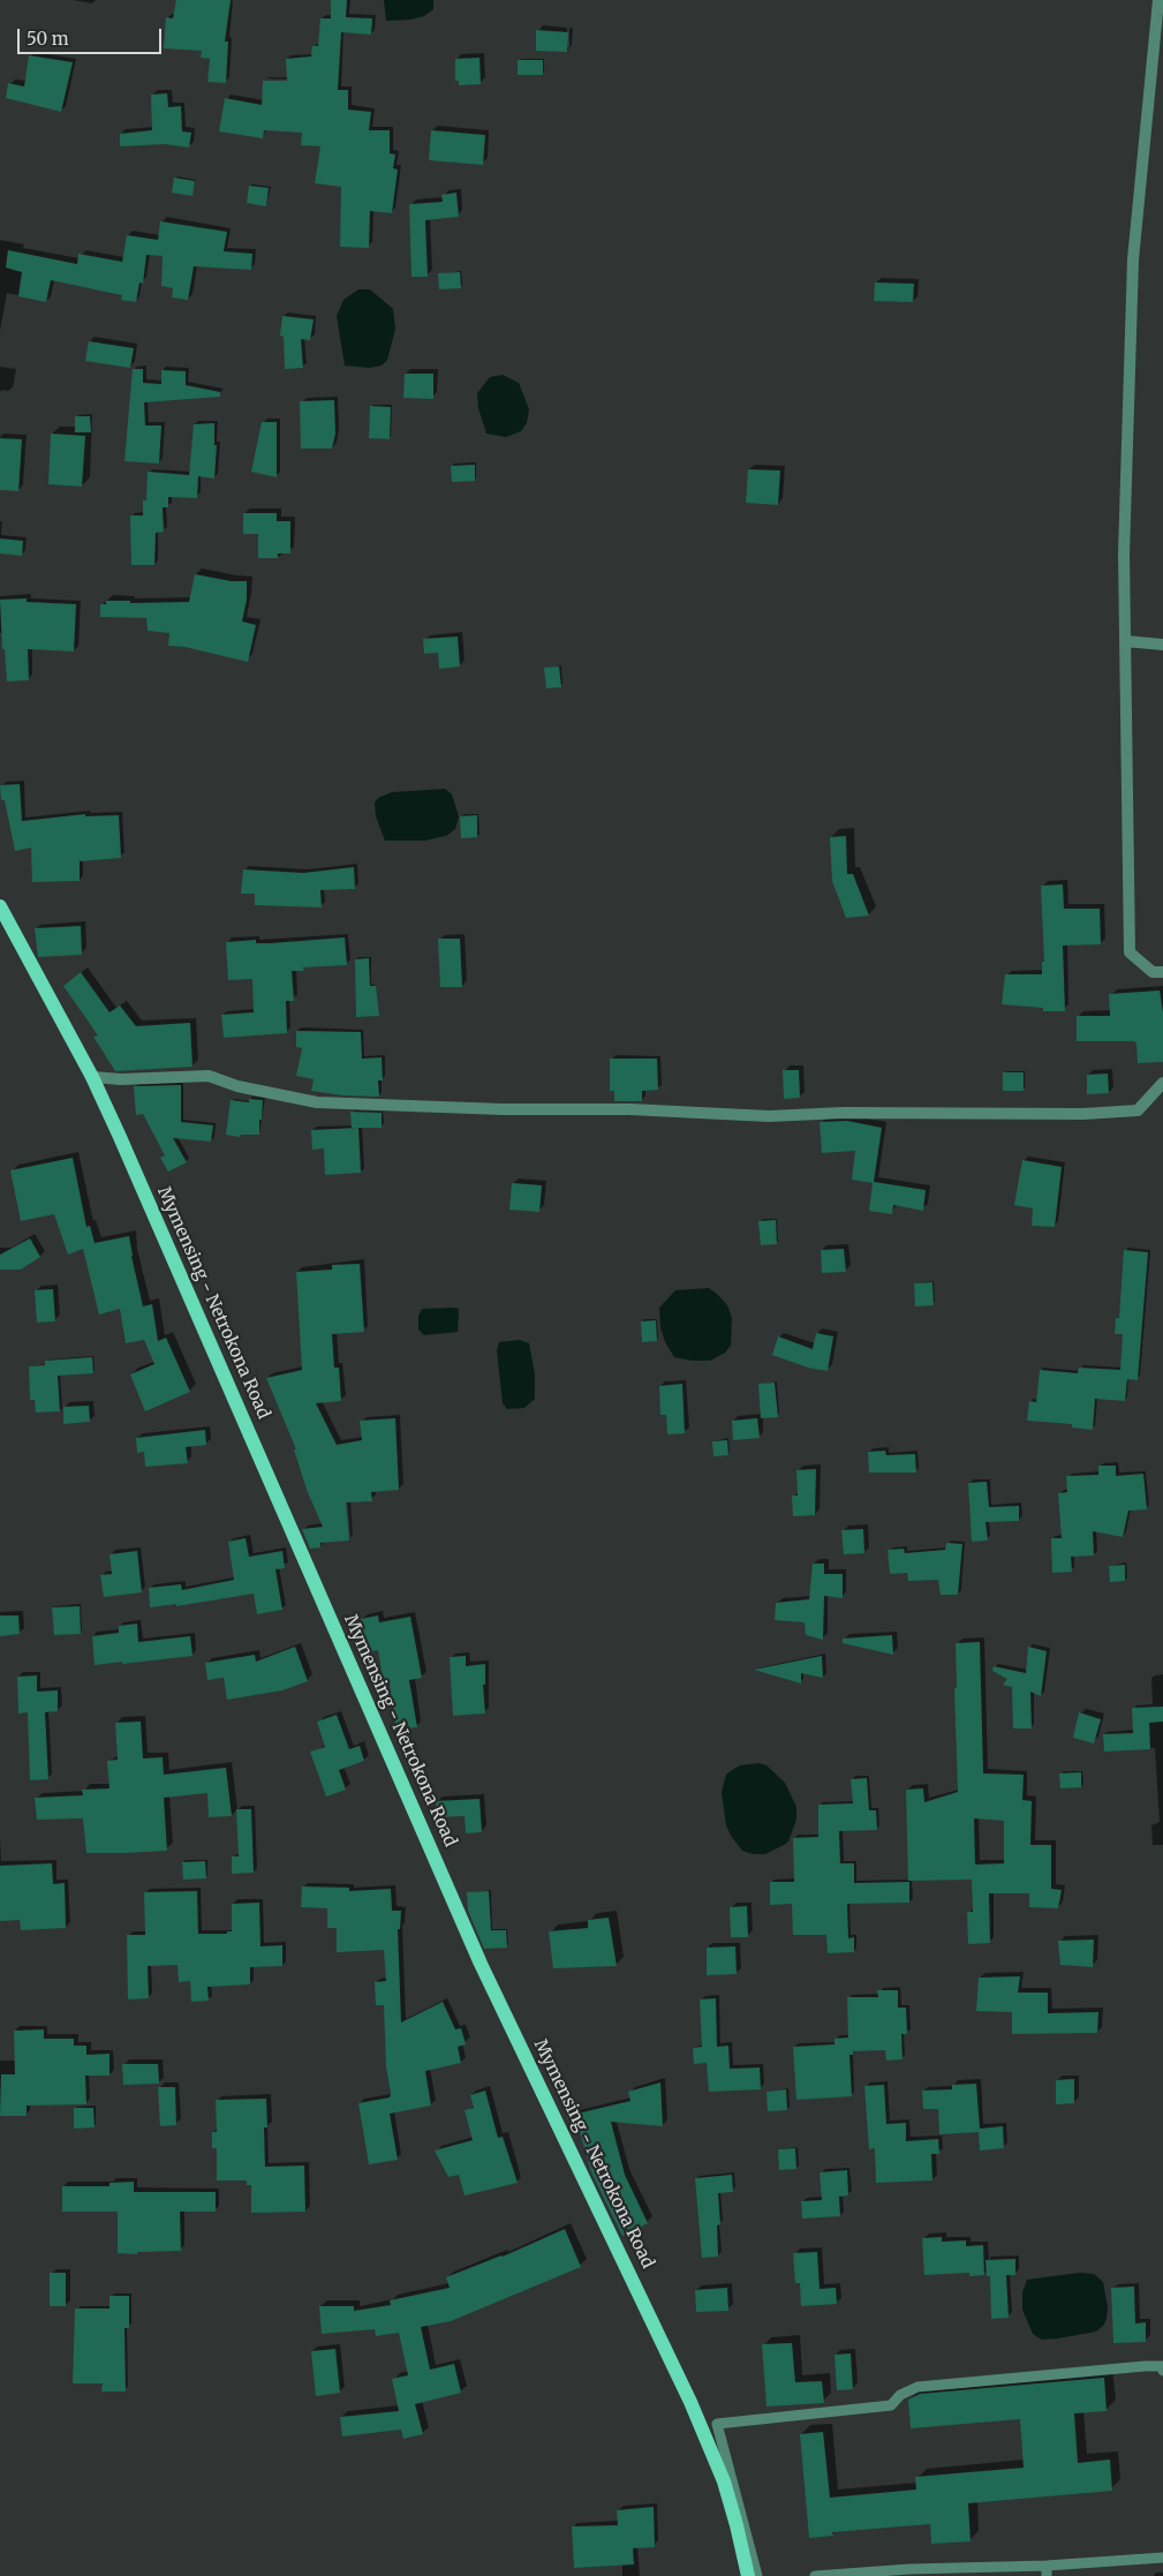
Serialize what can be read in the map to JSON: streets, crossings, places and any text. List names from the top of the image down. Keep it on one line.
{"streets":{"main road":["Mymensing - Netrokona Road"]},"scale_bar":"50 m"}
